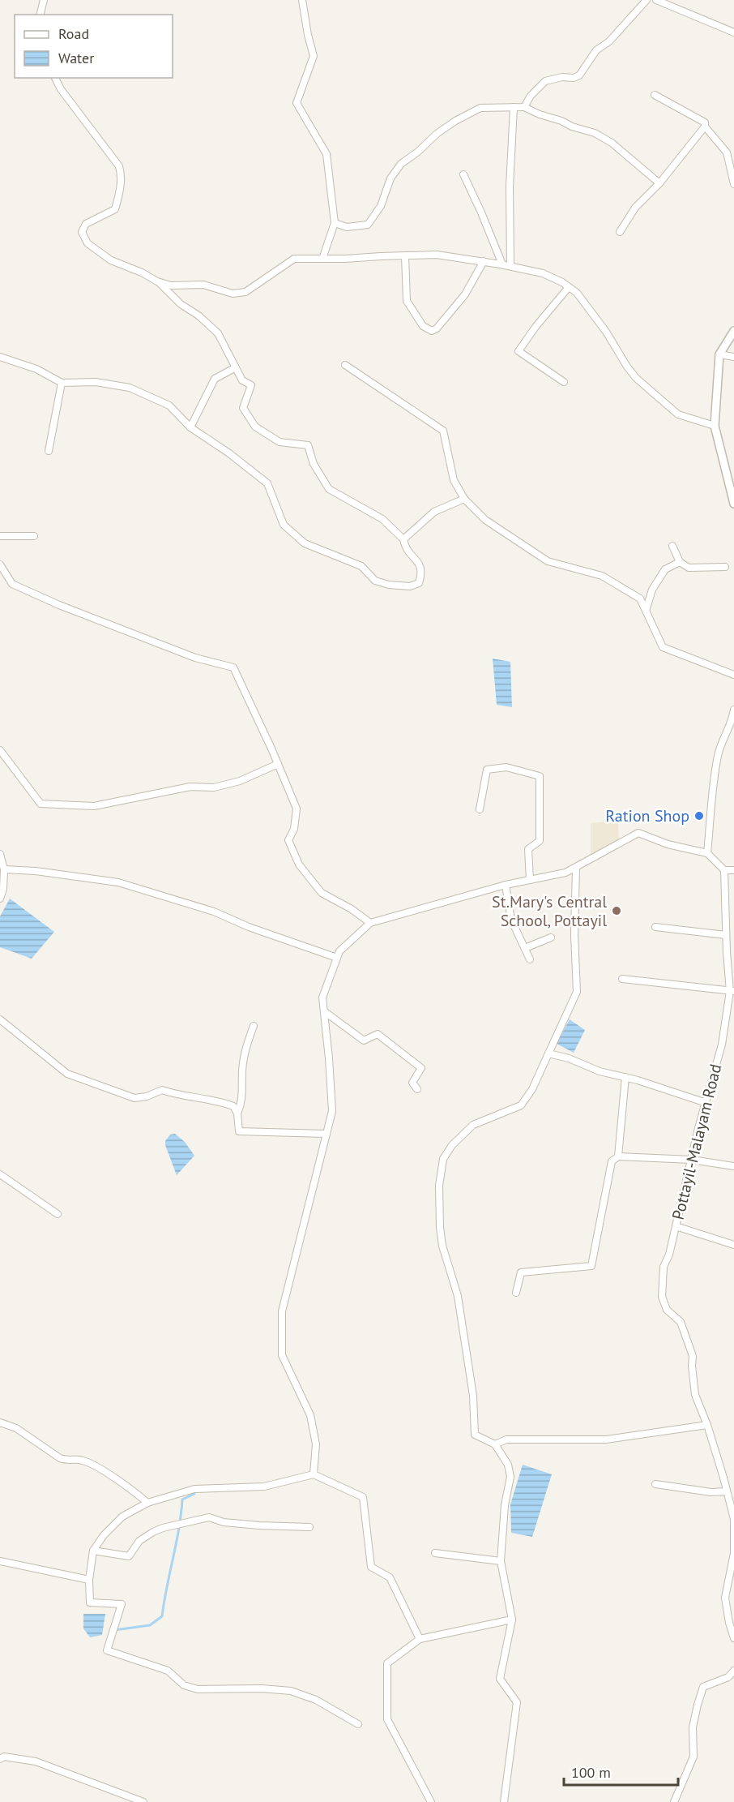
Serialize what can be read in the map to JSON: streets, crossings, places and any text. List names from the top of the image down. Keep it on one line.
{"streets":{"street":["Pottayil-Malayam Road"]},"places":["Ration Shop","St.Mary's Central School, Pottayil"],"legend":["Road","Water"],"scale_bar":"100 m"}
